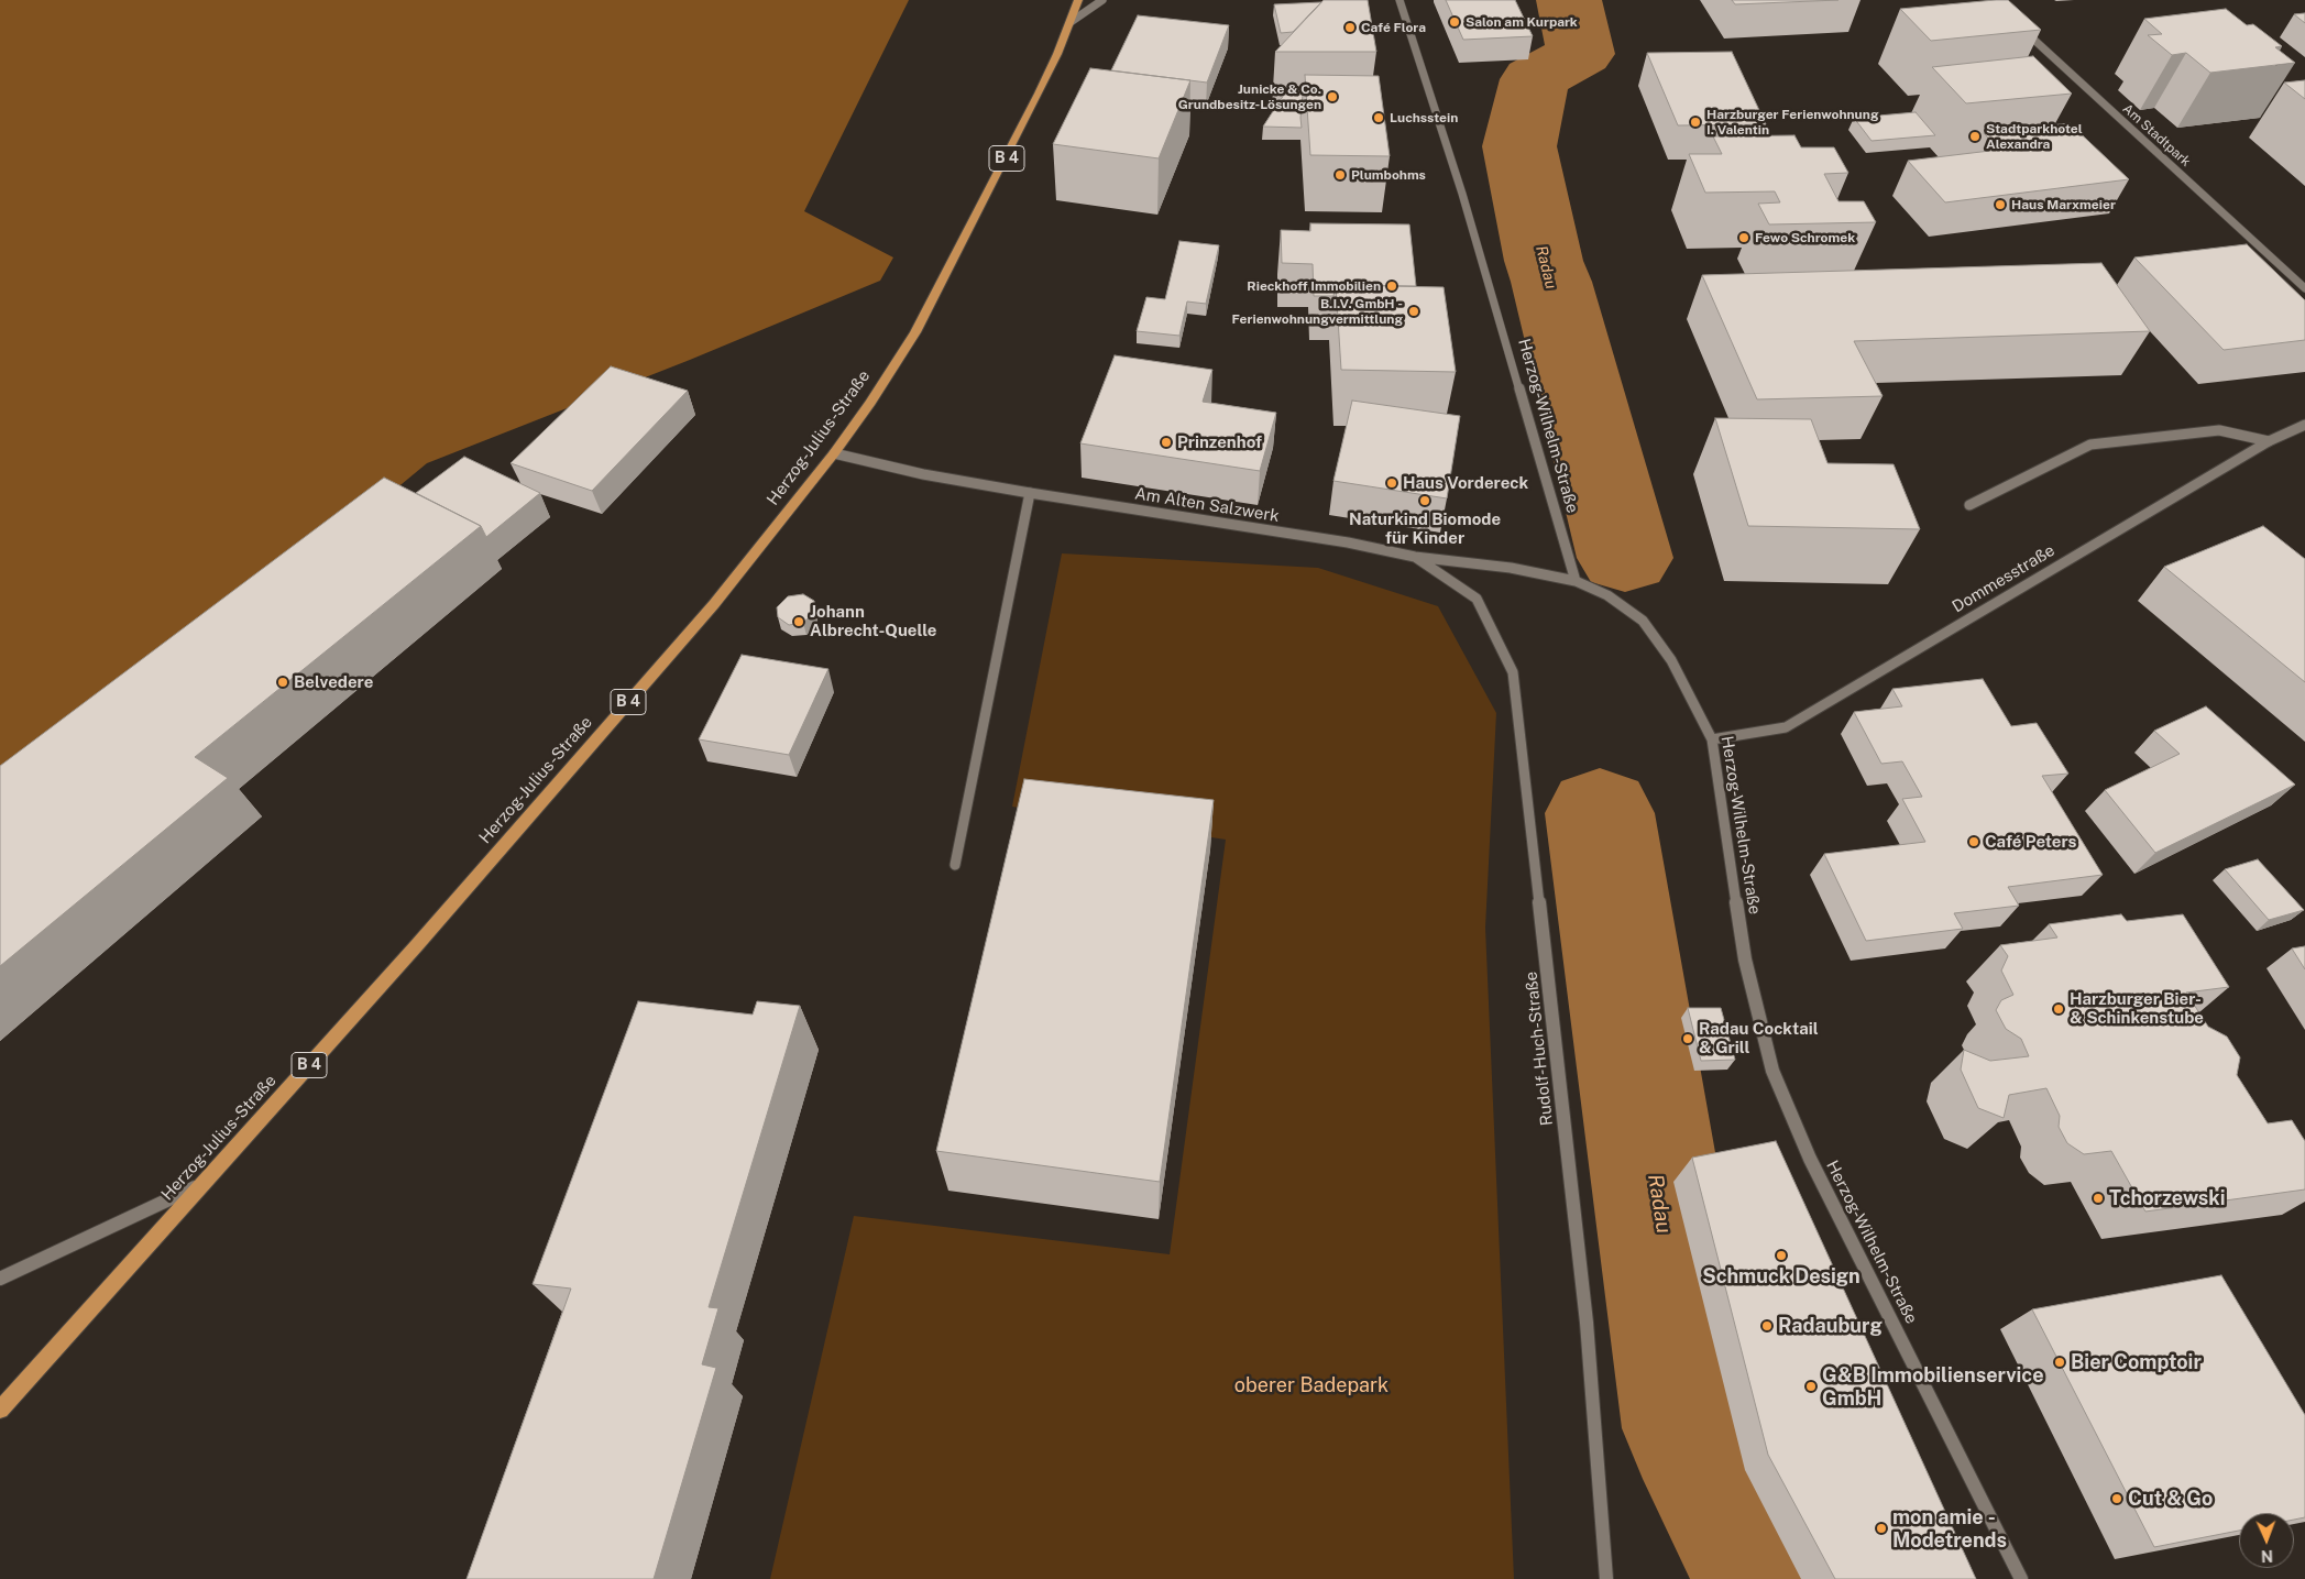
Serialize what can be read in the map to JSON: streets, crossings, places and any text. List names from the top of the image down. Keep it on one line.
{"streets":{"main road":["B 4","Herzog-Julius-Straße"],"street":["Am Stadtpark","Herzog-Wilhelm-Straße","Am Alten Salzwerk","Dommesstraße","Rudolf-Huch-Straße"]},"crossings":[["Herzog-Wilhelm-Straße","Am Alten Salzwerk"],["Herzog-Wilhelm-Straße","Dommesstraße"],["Herzog-Julius-Straße","Am Alten Salzwerk"],["Am Alten Salzwerk","Rudolf-Huch-Straße"]],"water":["Radau"],"parks":["oberer Badepark"],"places":["Salon am Kurpark","Café Flora","Junicke & Co. Grundbesitz-Lösungen","Luchsstein","Harzburger Ferienwohnung I. Valentin","Stadtparkhotel Alexandra","Plumbohms","Haus Marxmeier","Fewo Schromek","Rieckhoff Immobilien","B.I.V. GmbH - Ferienwohnungvermittlung","Prinzenhof","Haus Vordereck","Naturkind Biomode für Kinder","Johann Albrecht-Quelle","Belvedere","Café Peters","Harzburger Bier- & Schinkenstube","Radau Cocktail & Grill","Tchorzewski","Schmuck Design","Radauburg","Bier Comptoir","G&B Immobilienservice GmbH","Cut & Go","mon amie - Modetrends"],"north":"bottom"}
